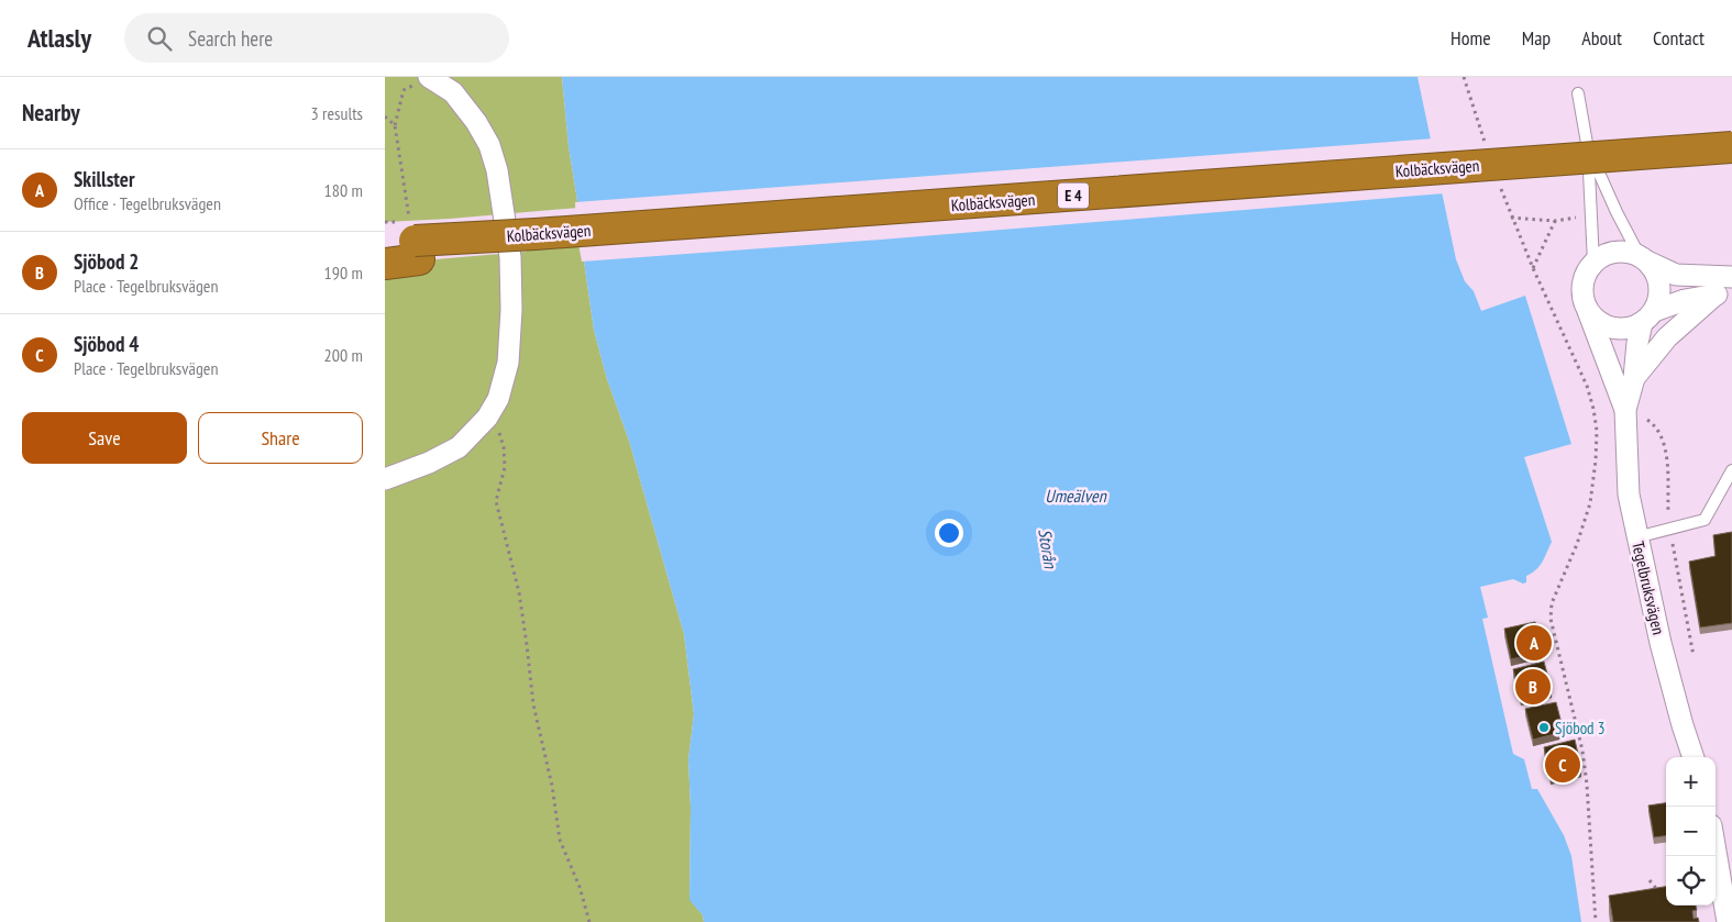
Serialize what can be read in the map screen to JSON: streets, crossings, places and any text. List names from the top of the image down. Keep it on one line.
{"streets":{"highway":["Kolbäcksvägen","E 4"],"street":["Tegelbruksvägen"]},"water":["Umeälven","Storån"],"places":["Sjöbod 3"],"page":{"header":"Atlasly","search":"Search here","nav":["Home","Map","About","Contact"],"heading":["Nearby","3 results"],"list":[{"mark":"A","name":"Skillster","note":"Office · Tegelbruksvägen","value":"180 m"},{"mark":"B","name":"Sjöbod 2","note":"Place · Tegelbruksvägen","value":"190 m"},{"mark":"C","name":"Sjöbod 4","note":"Place · Tegelbruksvägen","value":"200 m"}],"buttons":["Save","Share"],"pins":["A","B","C"],"map_buttons":["+","−"]}}
